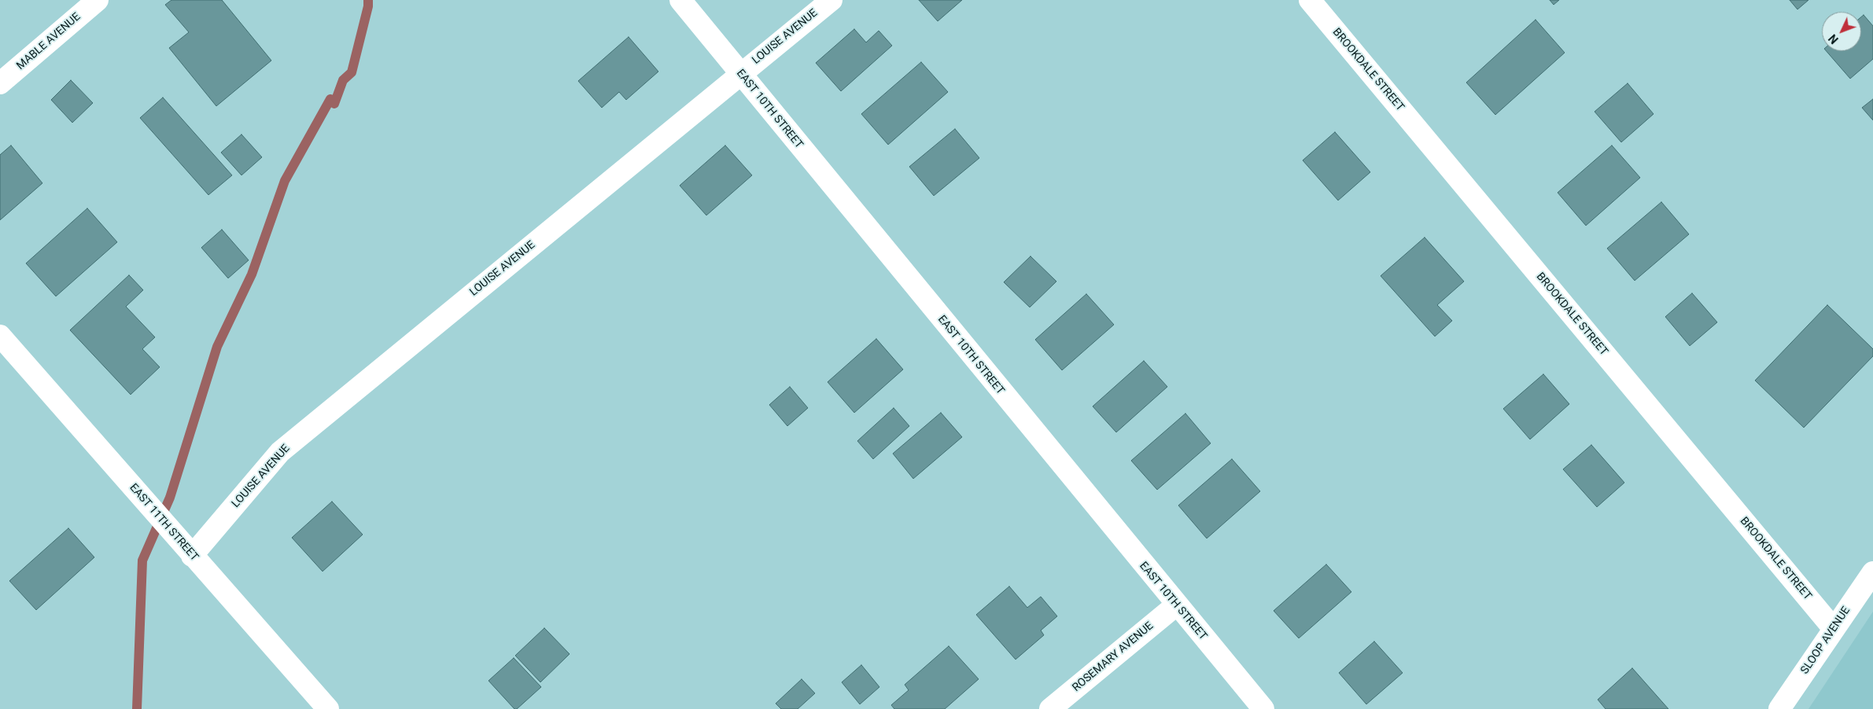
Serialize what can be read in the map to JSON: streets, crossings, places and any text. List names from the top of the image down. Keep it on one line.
{"streets":{"street":["LOUISE AVENUE","MABLE AVENUE","BROOKDALE STREET","EAST 10TH STREET","EAST 11TH STREET","SLOOP AVENUE","ROSEMARY AVENUE"]},"crossings":[["LOUISE AVENUE","EAST 10TH STREET"],["LOUISE AVENUE","EAST 11TH STREET"],["BROOKDALE STREET","SLOOP AVENUE"],["EAST 10TH STREET","ROSEMARY AVENUE"]],"north":"bottom left"}
